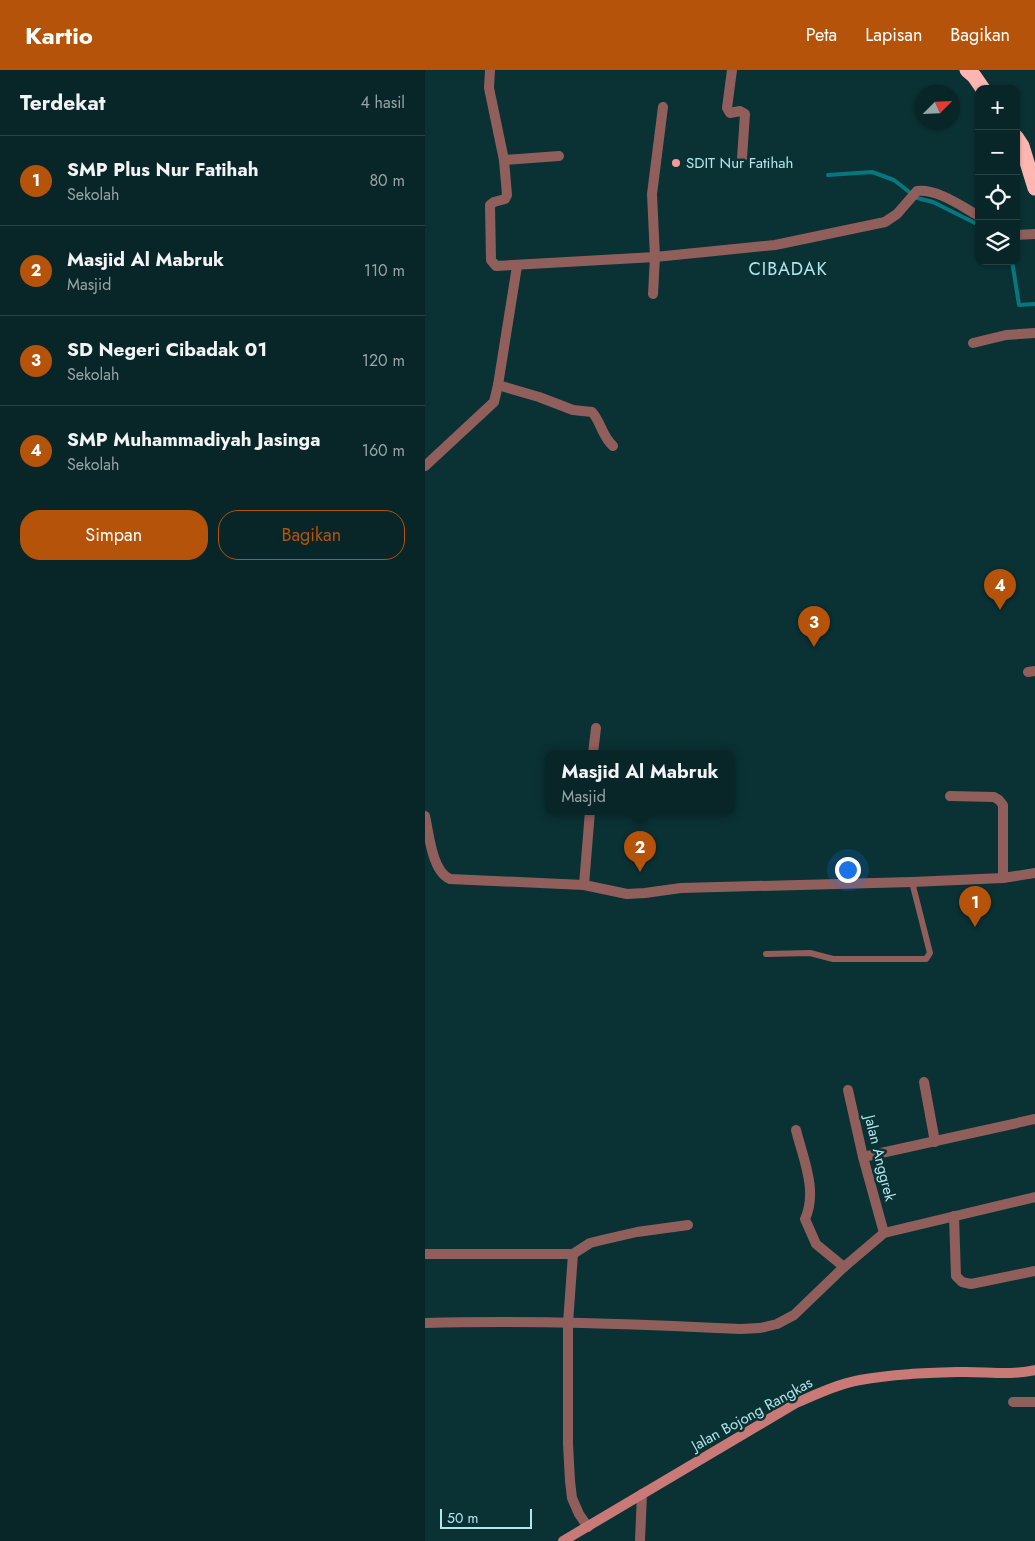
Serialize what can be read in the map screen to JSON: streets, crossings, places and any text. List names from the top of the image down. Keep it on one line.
{"streets":{"main road":["Jalan Bojong Rangkas"],"street":["Jalan Anggrek"]},"districts":["CIBADAK"],"places":["SDIT Nur Fatihah"],"scale_bar":"50 m","north":"top right","page":{"header":"Kartio","nav":["Peta","Lapisan","Bagikan"],"heading":["Terdekat","4 hasil"],"map_buttons":["+","−"],"list":[{"mark":"1","name":"SMP Plus Nur Fatihah","note":"Sekolah","value":"80 m"},{"mark":"2","name":"Masjid Al Mabruk","note":"Masjid","value":"110 m"},{"mark":"3","name":"SD Negeri Cibadak 01","note":"Sekolah","value":"120 m"},{"mark":"4","name":"SMP Muhammadiyah Jasinga","note":"Sekolah","value":"160 m"}],"buttons":["Simpan","Bagikan"],"pins":["4","3","2","1"],"popup":["Masjid Al Mabruk","Masjid"],"scale":"50 m"}}
